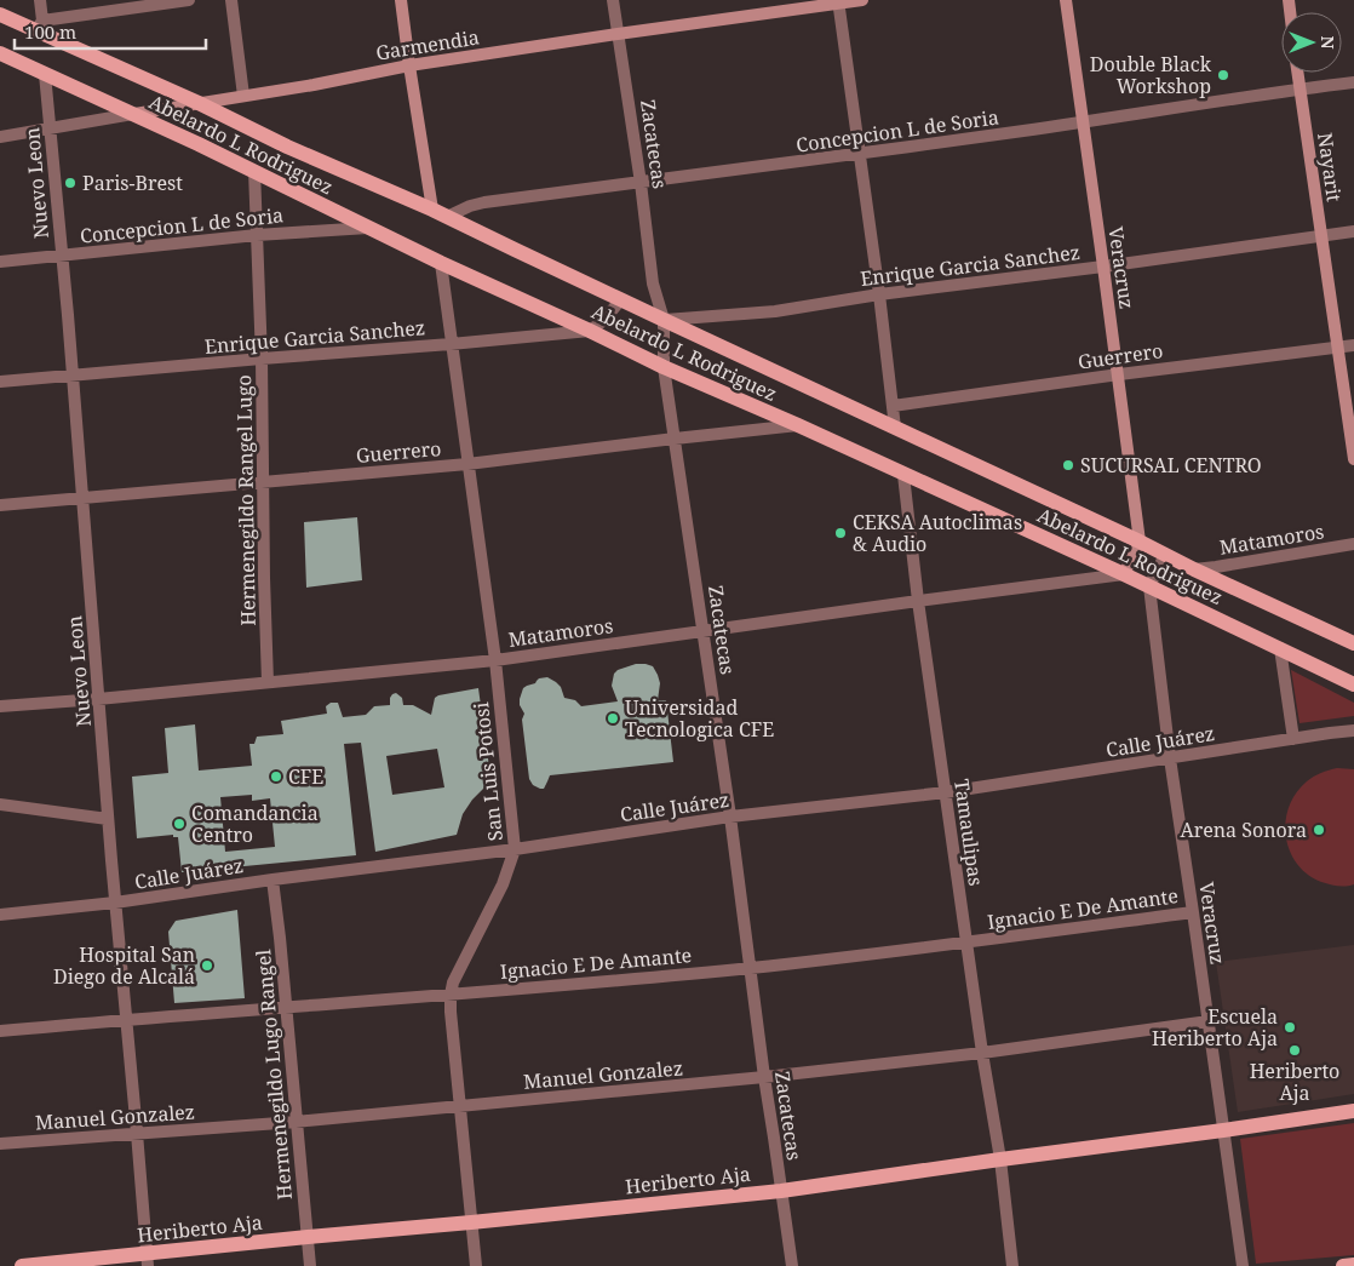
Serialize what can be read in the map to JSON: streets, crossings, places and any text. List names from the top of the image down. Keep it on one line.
{"streets":{"main road":["Abelardo L Rodriguez","Heriberto Aja"],"street":["Garmendia","Concepcion L de Soria","Zacatecas","Nayarit","Nuevo Leon","Enrique Garcia Sanchez","Veracruz","Guerrero","Hermenegildo Rangel Lugo","Matamoros","Calle Juárez","San Luis Potosi","Tamaulipas","Ignacio E De Amante","Hermenegildo Lugo Rangel","Manuel Gonzalez"]},"crossings":[["Garmendia","Abelardo L Rodriguez"],["Garmendia","Zacatecas"],["Garmendia","Nuevo Leon"],["Concepcion L de Soria","Abelardo L Rodriguez"],["Concepcion L de Soria","Zacatecas"],["Concepcion L de Soria","Nayarit"],["Concepcion L de Soria","Nuevo Leon"],["Concepcion L de Soria","Veracruz"],["Concepcion L de Soria","Hermenegildo Rangel Lugo"],["Abelardo L Rodriguez","Zacatecas"],["Abelardo L Rodriguez","Nuevo Leon"],["Abelardo L Rodriguez","Enrique Garcia Sanchez"],["Abelardo L Rodriguez","Veracruz"],["Abelardo L Rodriguez","Guerrero"],["Abelardo L Rodriguez","Hermenegildo Rangel Lugo"],["Abelardo L Rodriguez","Matamoros"],["Abelardo L Rodriguez","San Luis Potosi"],["Abelardo L Rodriguez","Tamaulipas"],["Zacatecas","Enrique Garcia Sanchez"],["Zacatecas","Guerrero"],["Zacatecas","Matamoros"],["Zacatecas","Calle Juárez"],["Zacatecas","Ignacio E De Amante"],["Zacatecas","Manuel Gonzalez"],["Zacatecas","Heriberto Aja"],["Nayarit","Enrique Garcia Sanchez"],["Nayarit","Guerrero"],["Nuevo Leon","Enrique Garcia Sanchez"],["Nuevo Leon","Guerrero"],["Nuevo Leon","Matamoros"],["Nuevo Leon","Calle Juárez"],["Nuevo Leon","Ignacio E De Amante"],["Nuevo Leon","Manuel Gonzalez"],["Nuevo Leon","Heriberto Aja"],["Enrique Garcia Sanchez","Veracruz"],["Enrique Garcia Sanchez","Hermenegildo Rangel Lugo"],["Enrique Garcia Sanchez","San Luis Potosi"],["Veracruz","Guerrero"],["Veracruz","Calle Juárez"],["Veracruz","Ignacio E De Amante"],["Veracruz","Manuel Gonzalez"],["Veracruz","Heriberto Aja"],["Guerrero","Hermenegildo Rangel Lugo"],["Guerrero","San Luis Potosi"],["Hermenegildo Rangel Lugo","Matamoros"],["Matamoros","San Luis Potosi"],["Matamoros","Tamaulipas"],["Calle Juárez","San Luis Potosi"],["Calle Juárez","Tamaulipas"],["Calle Juárez","Hermenegildo Lugo Rangel"],["San Luis Potosi","Ignacio E De Amante"],["San Luis Potosi","Manuel Gonzalez"],["San Luis Potosi","Heriberto Aja"],["Tamaulipas","Ignacio E De Amante"],["Tamaulipas","Manuel Gonzalez"],["Tamaulipas","Heriberto Aja"],["Ignacio E De Amante","Hermenegildo Lugo Rangel"],["Hermenegildo Lugo Rangel","Manuel Gonzalez"],["Hermenegildo Lugo Rangel","Heriberto Aja"]],"places":["Double Black Workshop","Paris-Brest","SUCURSAL CENTRO","CEKSA Autoclimas & Audio","Universidad Tecnologica CFE","CFE","Comandancia Centro","Arena Sonora","Hospital San Diego de Alcalá","Escuela Heriberto Aja","Heriberto Aja"],"scale_bar":"100 m","north":"right"}
